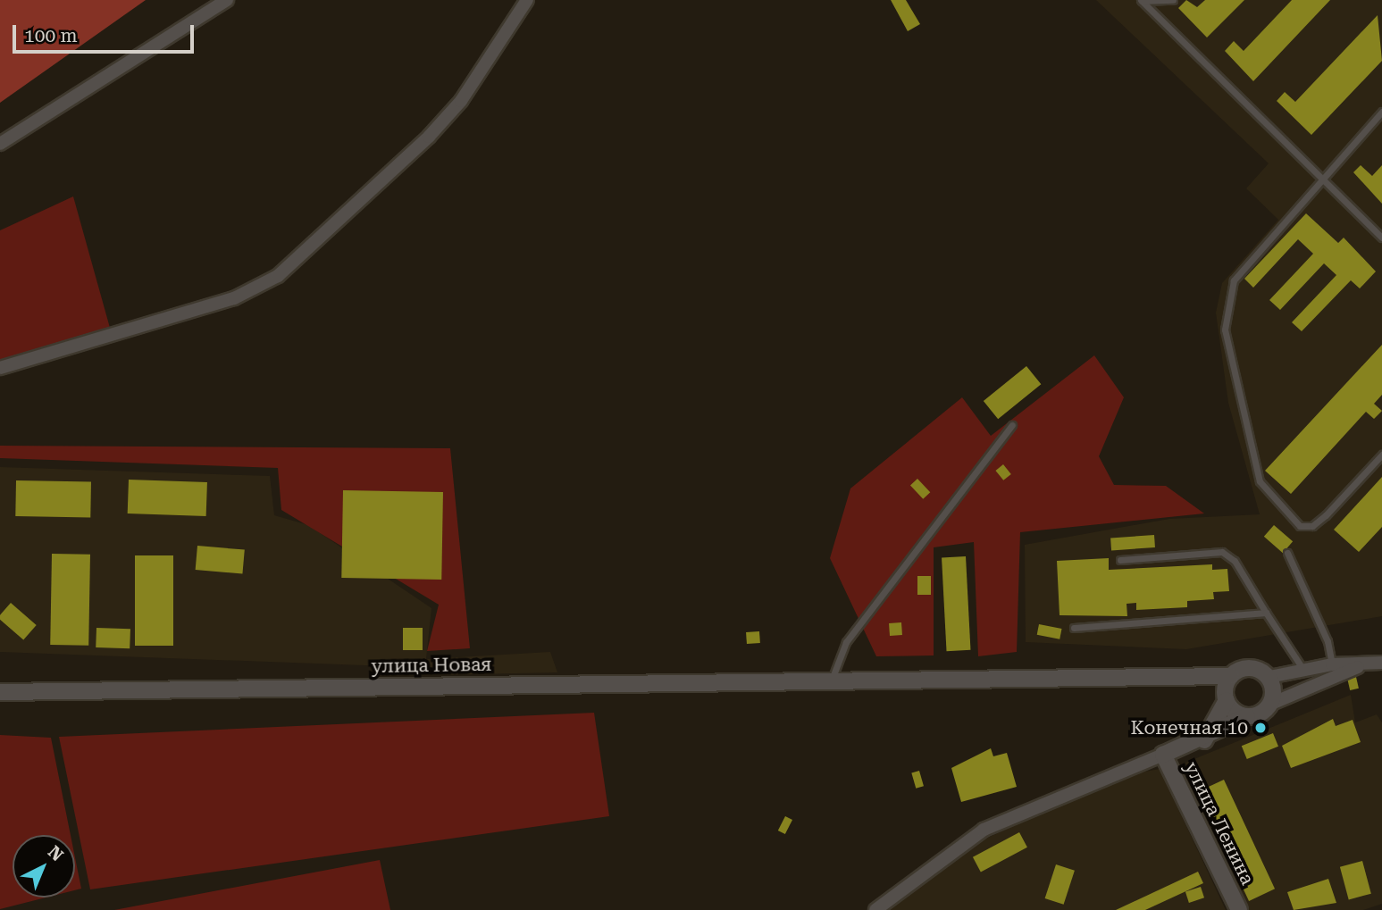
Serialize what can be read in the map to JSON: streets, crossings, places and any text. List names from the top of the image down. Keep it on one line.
{"streets":{"street":["улица Новая","улица Ленина"]},"places":["Конечная 10"],"scale_bar":"100 m","north":"top right"}
